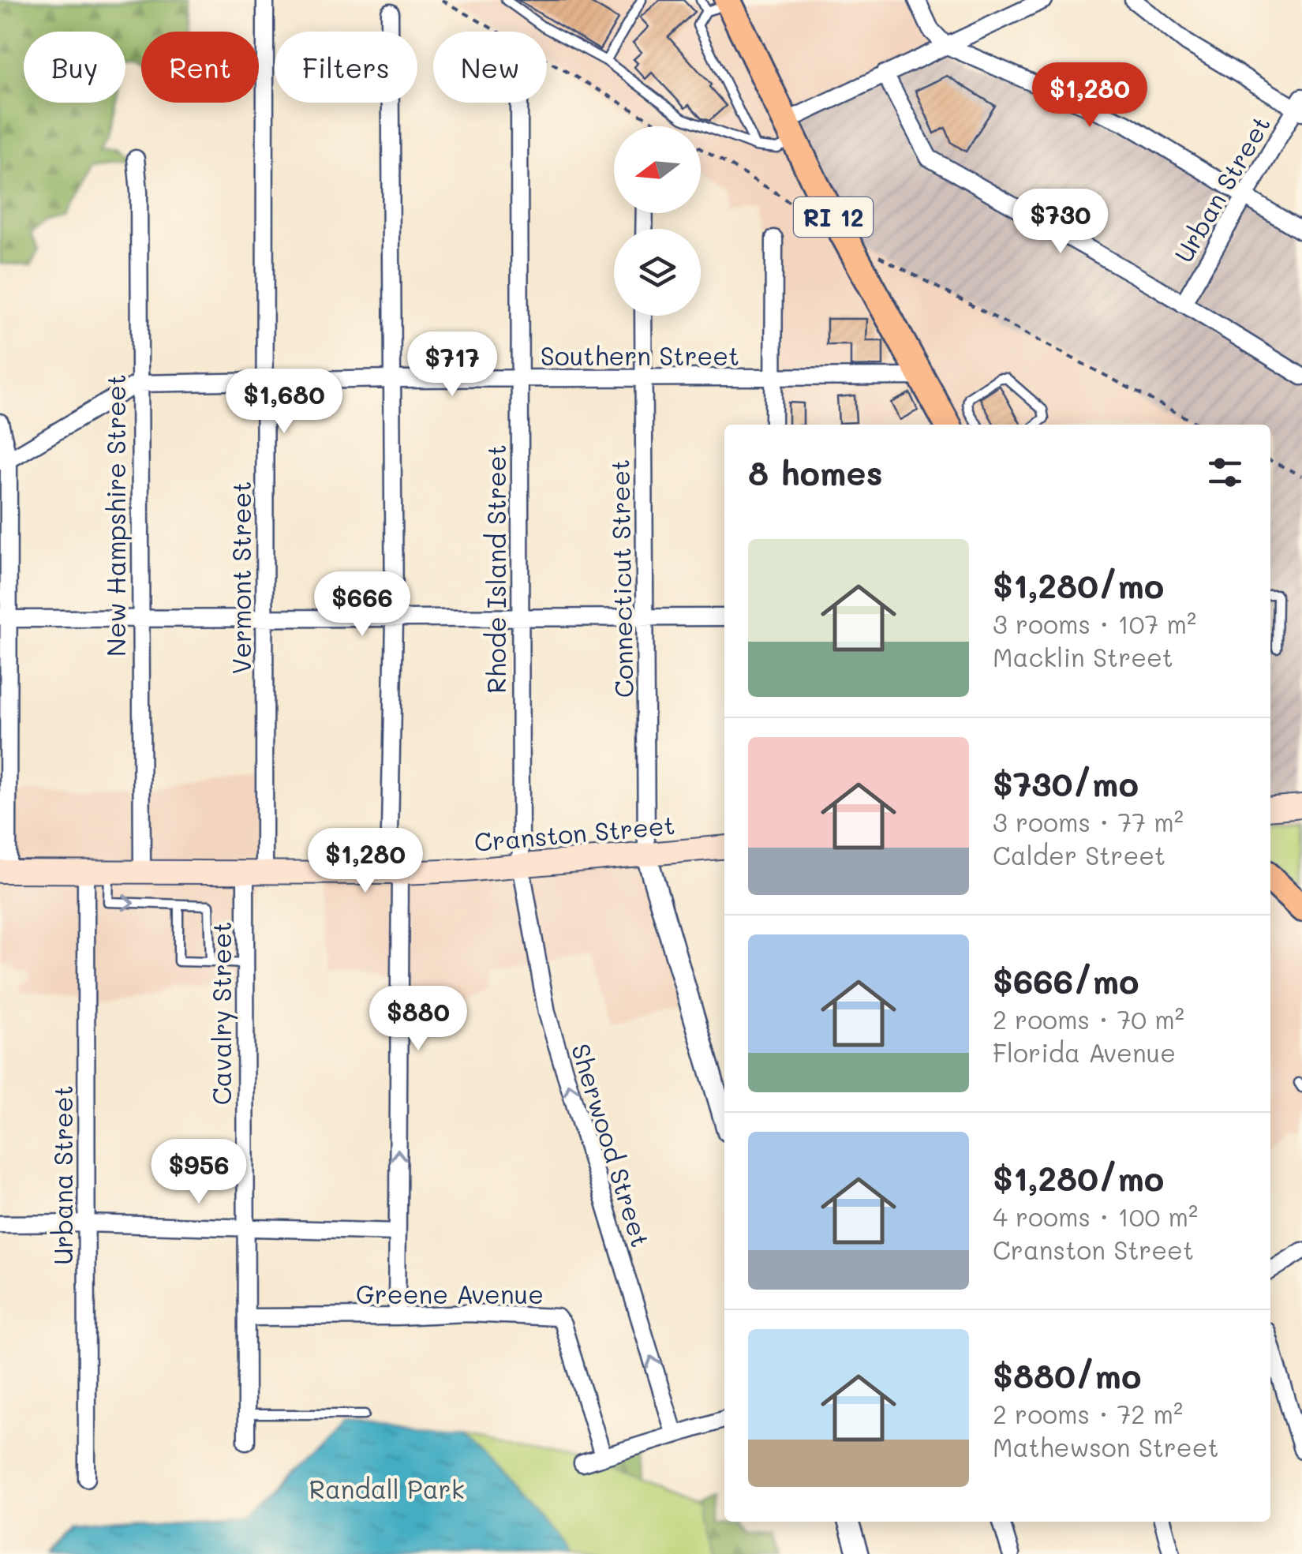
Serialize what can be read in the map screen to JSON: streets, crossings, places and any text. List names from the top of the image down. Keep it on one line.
{"streets":{"main road":["RI 12","Cranston Street"],"street":["Urban Street","Southern Street","New Hampshire Street","Rhode Island Street","Vermont Street","Connecticut Street","Cavalry Street","Sherwood Street","Urbana Street","Greene Avenue"]},"crossings":[["RI 12","Southern Street"],["Southern Street","New Hampshire Street"],["Southern Street","Rhode Island Street"],["Southern Street","Vermont Street"],["Southern Street","Connecticut Street"],["New Hampshire Street","Cranston Street"],["Rhode Island Street","Cranston Street"],["Rhode Island Street","Sherwood Street"],["Vermont Street","Cranston Street"],["Vermont Street","Cavalry Street"],["Connecticut Street","Cranston Street"],["Cranston Street","Cavalry Street"],["Cranston Street","Sherwood Street"],["Cranston Street","Urbana Street"],["Cavalry Street","Greene Avenue"]],"parks":["Randall Park"],"north":"left","page":{"chip":["Buy","Rent","Filters","New"],"price":["$1,280","$730","$717","$1,680","$666","$1,280","$880","$956"],"heading":"8 homes","list":[{"name":"$1,280/mo","note":"3 rooms · 107 m² · Macklin Street"},{"name":"$730/mo","note":"3 rooms · 77 m² · Calder Street"},{"name":"$666/mo","note":"2 rooms · 70 m² · Florida Avenue"},{"name":"$1,280/mo","note":"4 rooms · 100 m² · Cranston Street"},{"name":"$880/mo","note":"2 rooms · 72 m² · Mathewson Street"}]}}
